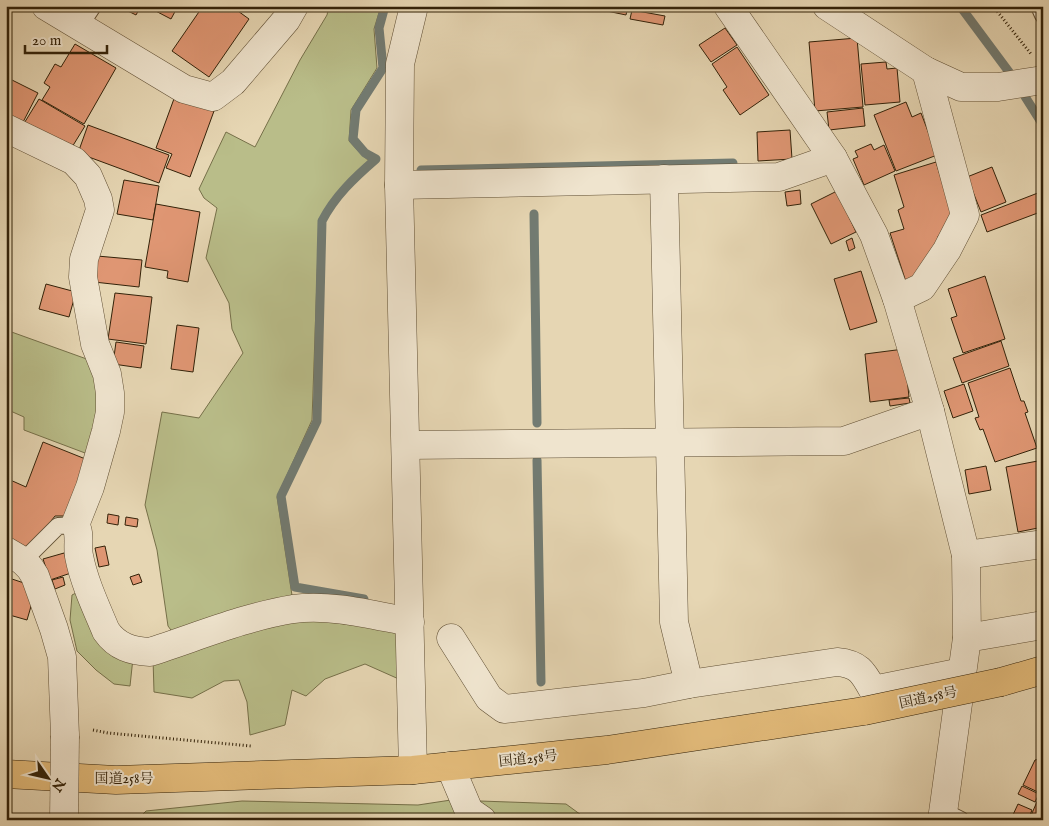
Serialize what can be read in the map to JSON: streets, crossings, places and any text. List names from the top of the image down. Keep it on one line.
{"streets":{"highway":["国道258号"]},"scale_bar":"20 m","north":"bottom right"}
